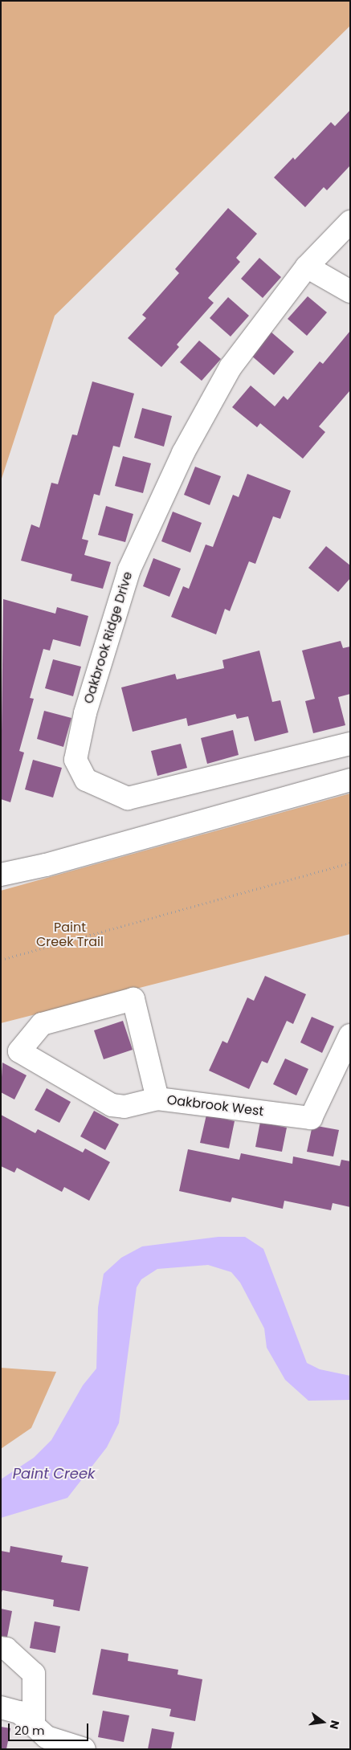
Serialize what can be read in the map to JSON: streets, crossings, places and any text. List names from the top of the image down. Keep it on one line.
{"streets":{"street":["Oakbrook Ridge Drive","Oakbrook West"]},"water":["Paint Creek"],"parks":["Paint Creek Trail"],"scale_bar":"20 m","north":"right"}
